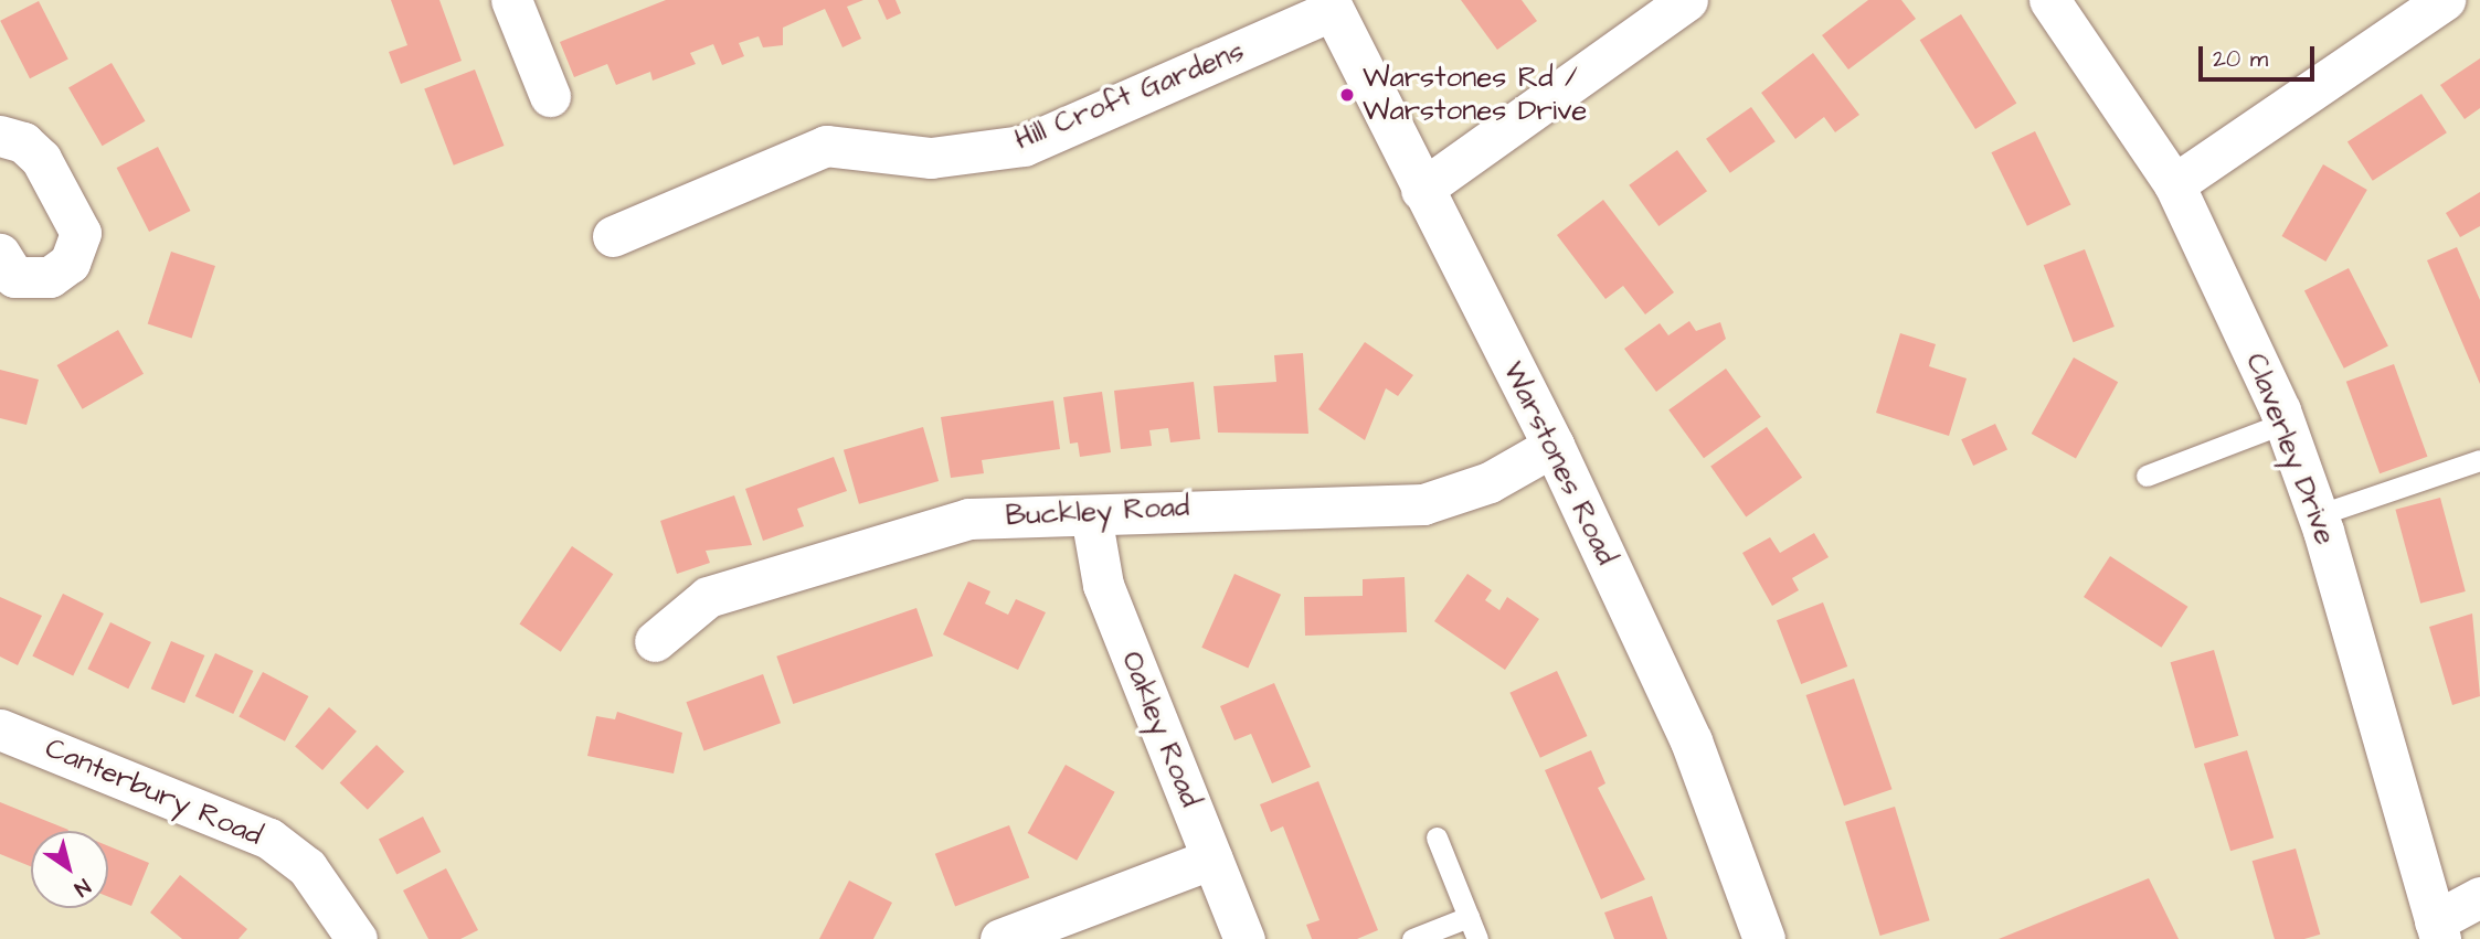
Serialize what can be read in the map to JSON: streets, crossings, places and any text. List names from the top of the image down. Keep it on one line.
{"streets":{"street":["Hill Croft Gardens","Claverley Drive","Warstones Road","Buckley Road","Oakley Road","Canterbury Road"]},"crossings":[["Hill Croft Gardens","Warstones Road"],["Warstones Road","Buckley Road"],["Buckley Road","Oakley Road"]],"places":["Warstones Rd / Warstones Drive"],"scale_bar":"20 m","north":"bottom right"}
